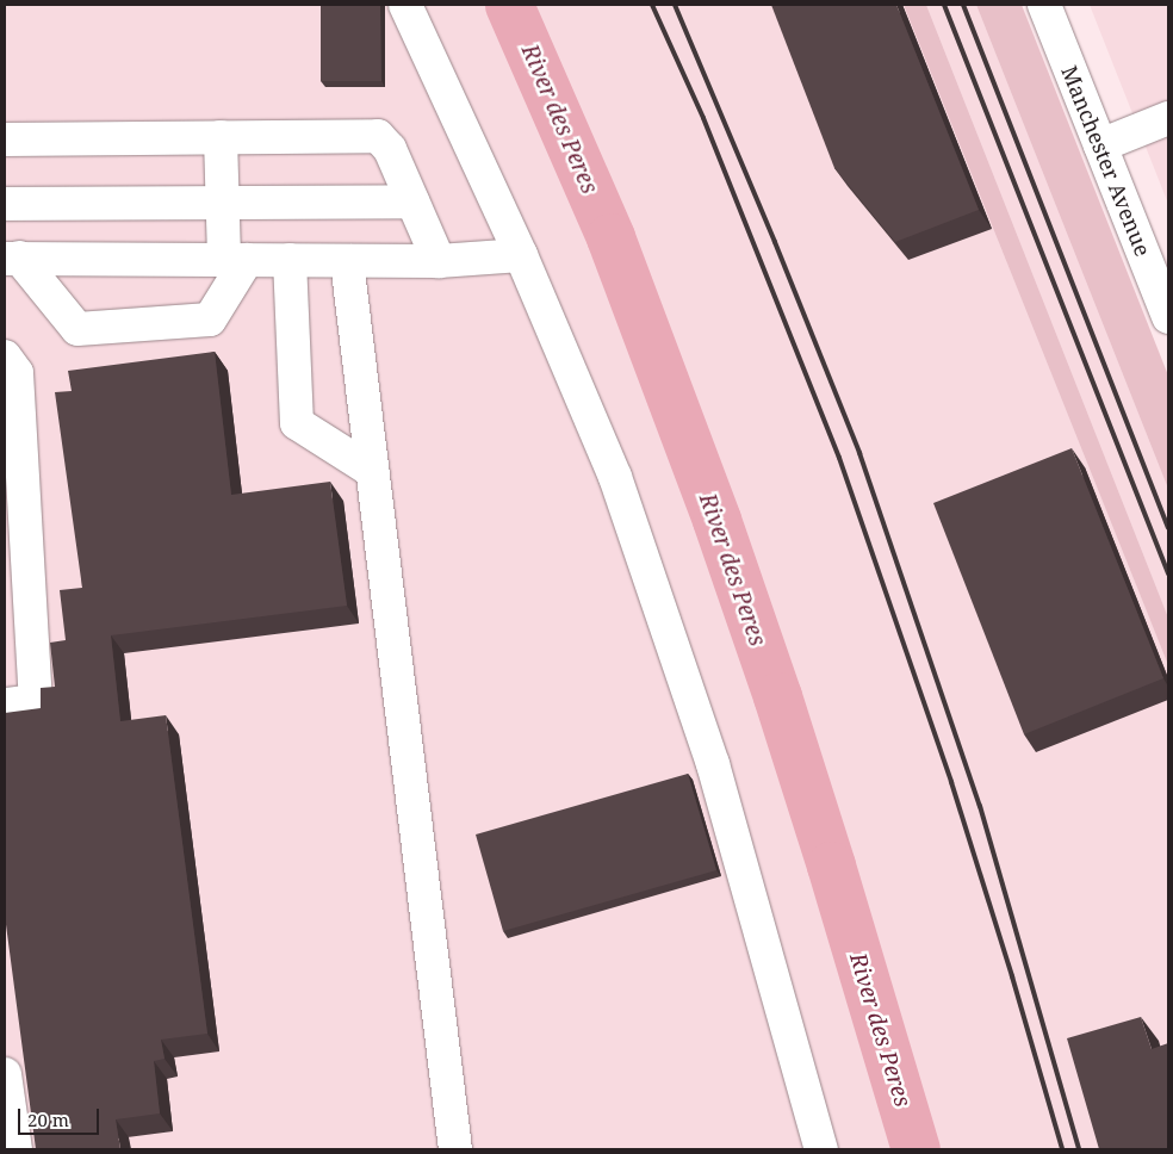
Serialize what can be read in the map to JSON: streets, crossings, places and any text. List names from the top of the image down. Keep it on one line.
{"streets":{"street":["Manchester Avenue"]},"water":["River des Peres"],"scale_bar":"20 m"}
